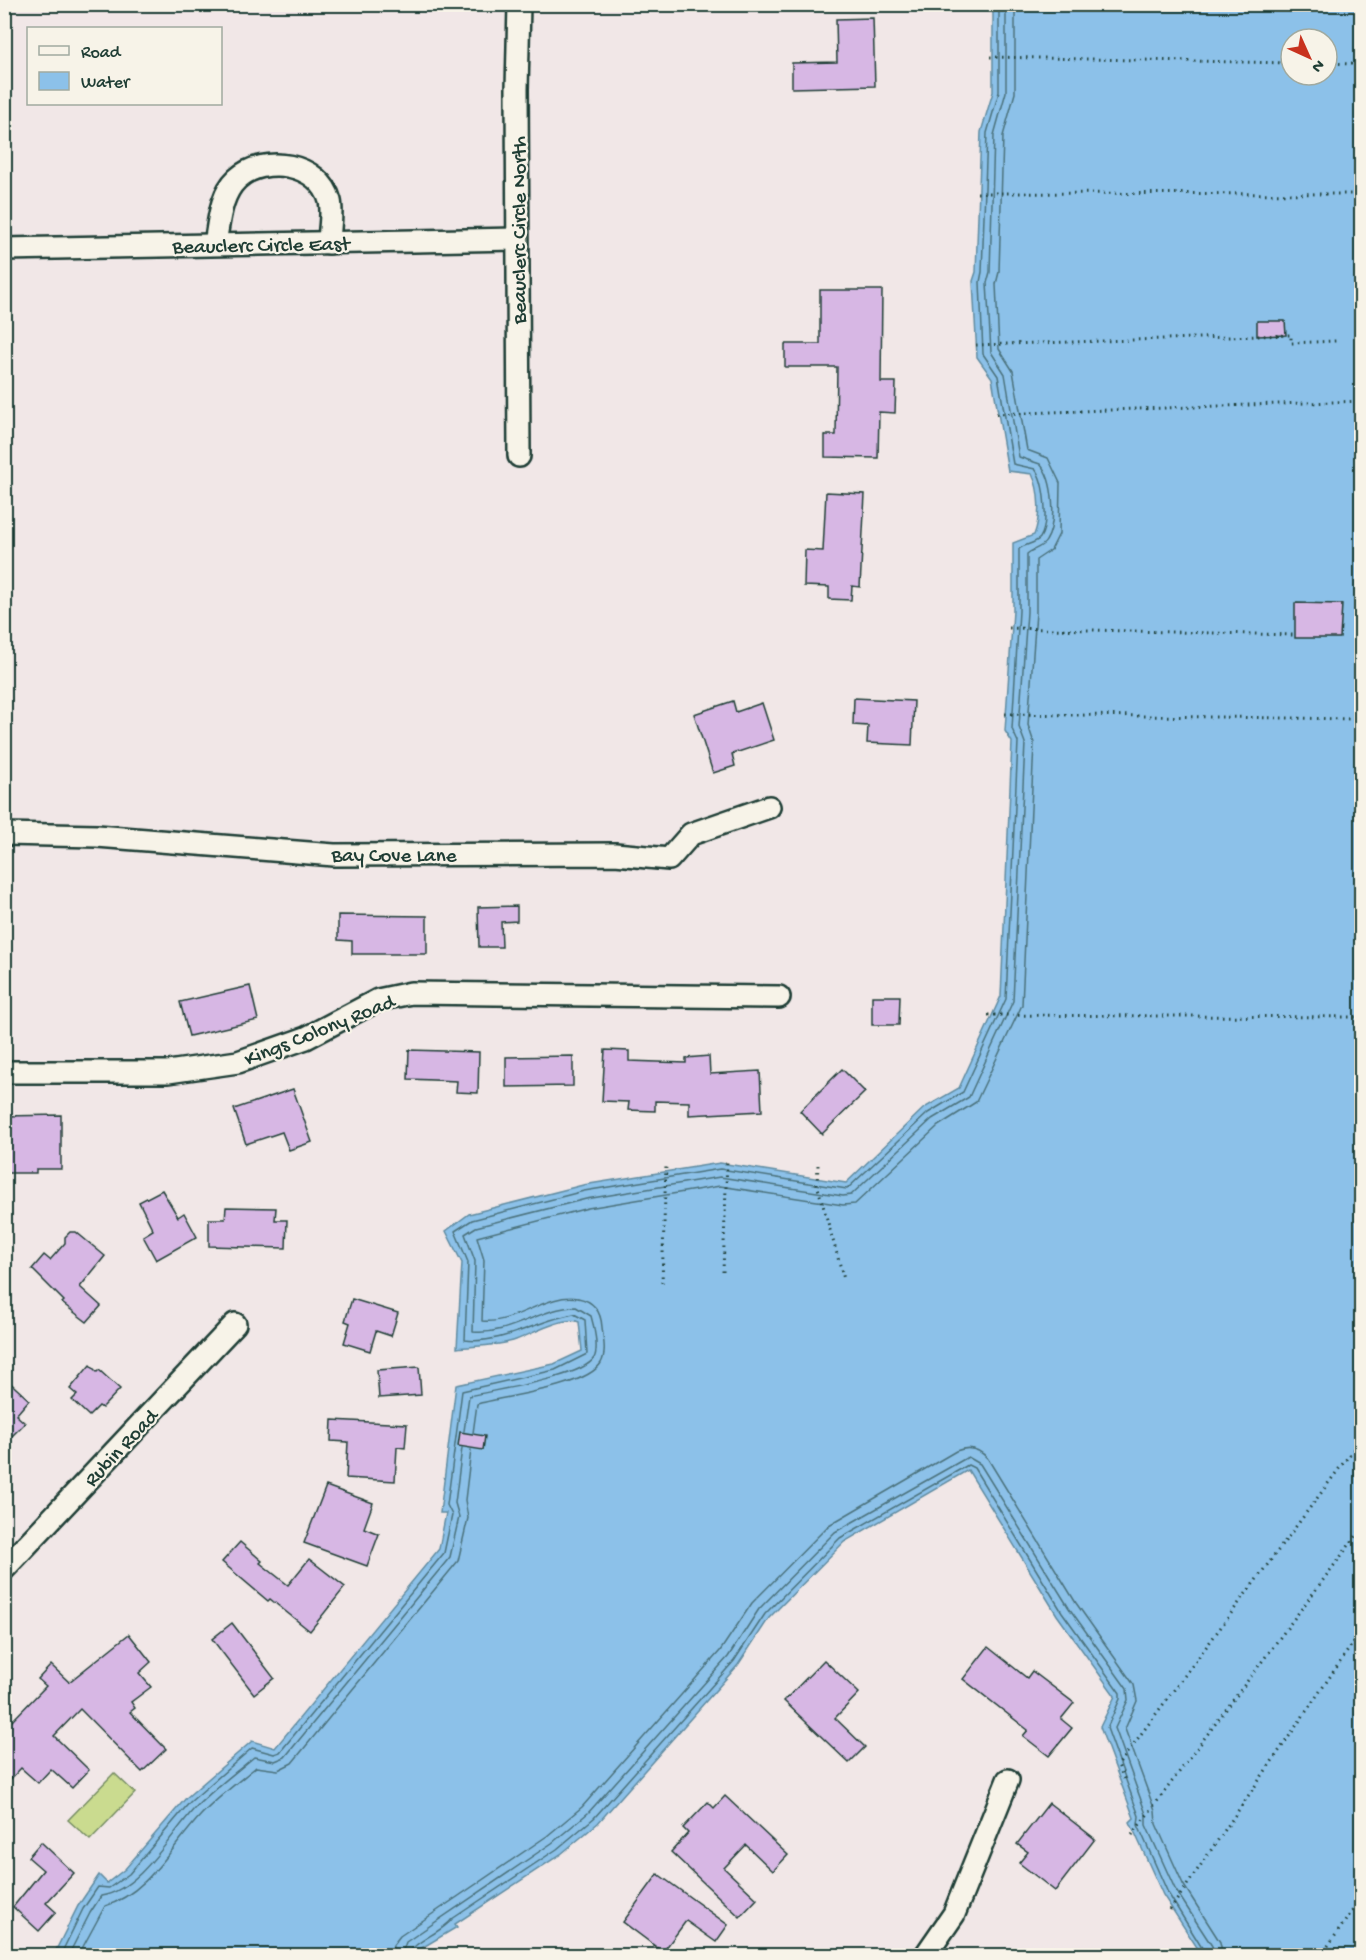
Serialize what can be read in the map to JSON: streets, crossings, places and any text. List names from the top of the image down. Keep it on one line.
{"streets":{"street":["Beauclerc Circle North","Beauclerc Circle East","Bay Cove Lane","Kings Colony Road","Rubin Road"]},"crossings":[["Beauclerc Circle North","Beauclerc Circle East"]],"legend":["Road","Water"],"north":"bottom right"}
